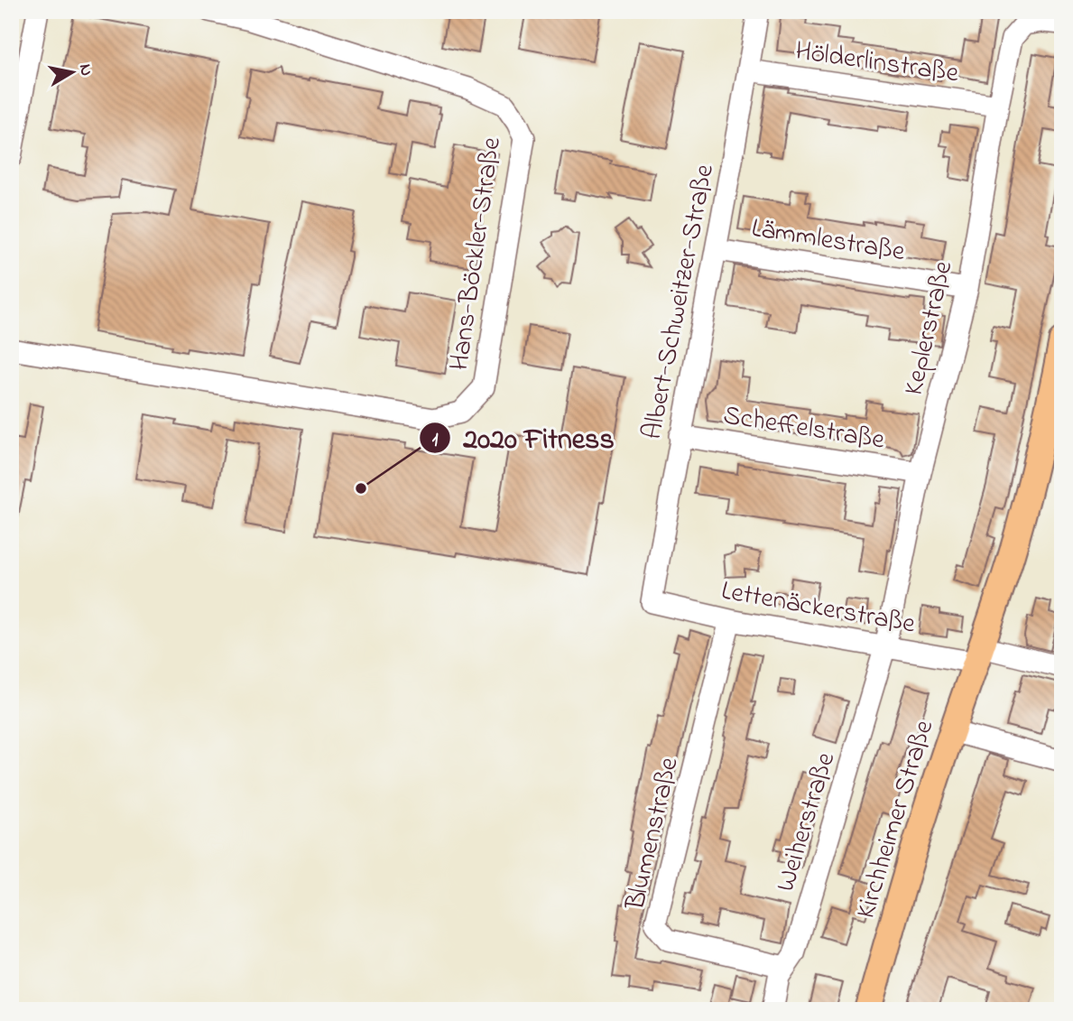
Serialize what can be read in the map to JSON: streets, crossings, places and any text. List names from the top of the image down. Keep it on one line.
{"streets":{"main road":["Kirchheimer Straße"],"street":["Hölderlinstraße","Lämmlestraße","Hans-Böckler-Straße","Albert-Schweitzer-Straße","Keplerstraße","Scheffelstraße","Lettenäckerstraße","Weiherstraße","Blumenstraße"]},"crossings":[["Hölderlinstraße","Albert-Schweitzer-Straße"],["Hölderlinstraße","Keplerstraße"],["Lämmlestraße","Albert-Schweitzer-Straße"],["Lämmlestraße","Keplerstraße"],["Albert-Schweitzer-Straße","Scheffelstraße"],["Albert-Schweitzer-Straße","Lettenäckerstraße"],["Keplerstraße","Scheffelstraße"],["Keplerstraße","Lettenäckerstraße"],["Keplerstraße","Weiherstraße"],["Lettenäckerstraße","Kirchheimer Straße"],["Lettenäckerstraße","Weiherstraße"],["Lettenäckerstraße","Blumenstraße"],["Weiherstraße","Blumenstraße"]],"places":["2020 Fitness"],"north":"right"}
